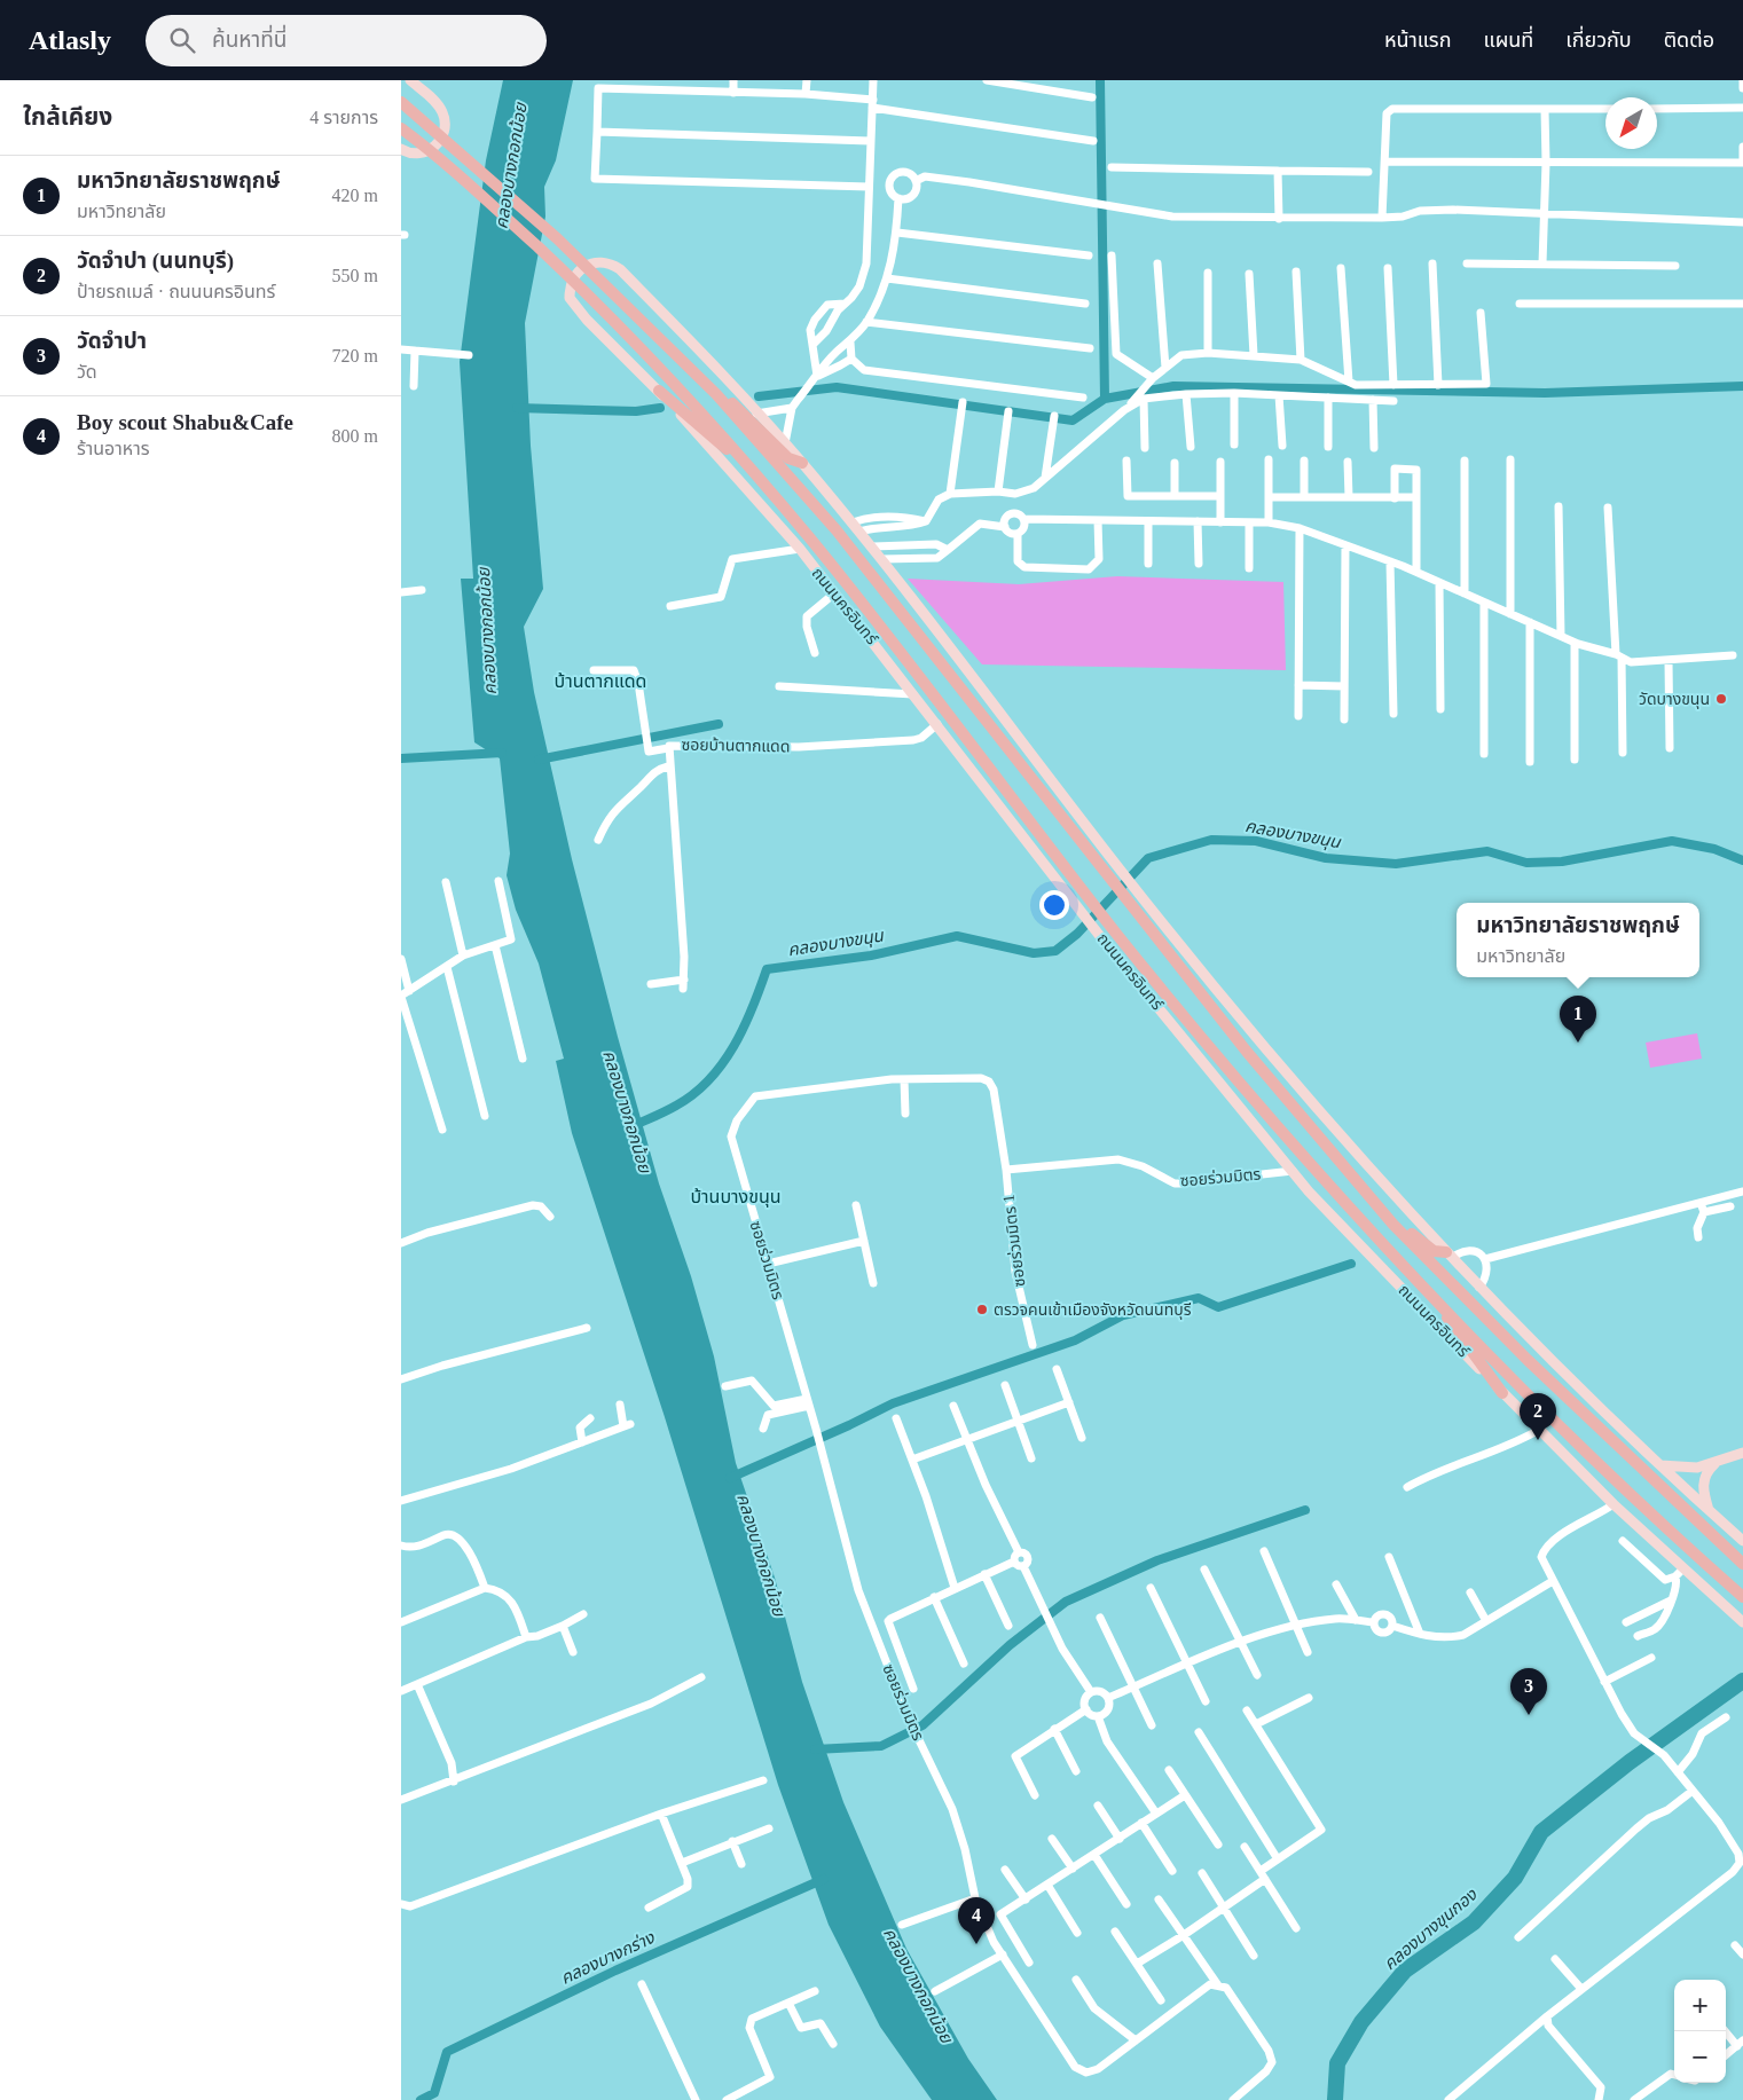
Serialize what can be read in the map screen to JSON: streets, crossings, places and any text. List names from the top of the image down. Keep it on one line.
{"streets":{"main road":["ถนนนครอินทร์"],"street":["ซอยบ้านตากแดด","ซอยร่วมมิตร","ซอยร่วมมิตร 1"]},"crossings":[["ถนนนครอินทร์","ซอยบ้านตากแดด"],["ถนนนครอินทร์","ซอยร่วมมิตร"],["ซอยร่วมมิตร","ซอยร่วมมิตร 1"]],"districts":["บ้านตากแดด","บ้านบางขนุน"],"water":["คลองบางกอกน้อย","คลองบางขนุน","คลองบางขุนกอง","คลองบางกร่าง"],"places":["วัดบางขนุน","ตรวจคนเข้าเมืองจังหวัดนนทบุรี"],"north":"bottom left","page":{"header":"Atlasly","search":"ค้นหาที่นี่","nav":["หน้าแรก","แผนที่","เกี่ยวกับ","ติดต่อ"],"heading":["ใกล้เคียง","4 รายการ"],"list":[{"mark":"1","name":"มหาวิทยาลัยราชพฤกษ์","note":"มหาวิทยาลัย","value":"420 m"},{"mark":"2","name":"วัดจำปา (นนทบุรี)","note":"ป้ายรถเมล์ · ถนนนครอินทร์","value":"550 m"},{"mark":"3","name":"วัดจําปา","note":"วัด","value":"720 m"},{"mark":"4","name":"Boy scout Shabu&Cafe","note":"ร้านอาหาร","value":"800 m"}],"popup":["มหาวิทยาลัยราชพฤกษ์","มหาวิทยาลัย"],"pins":["1","2","3","4"],"map_buttons":["+","−"]}}
